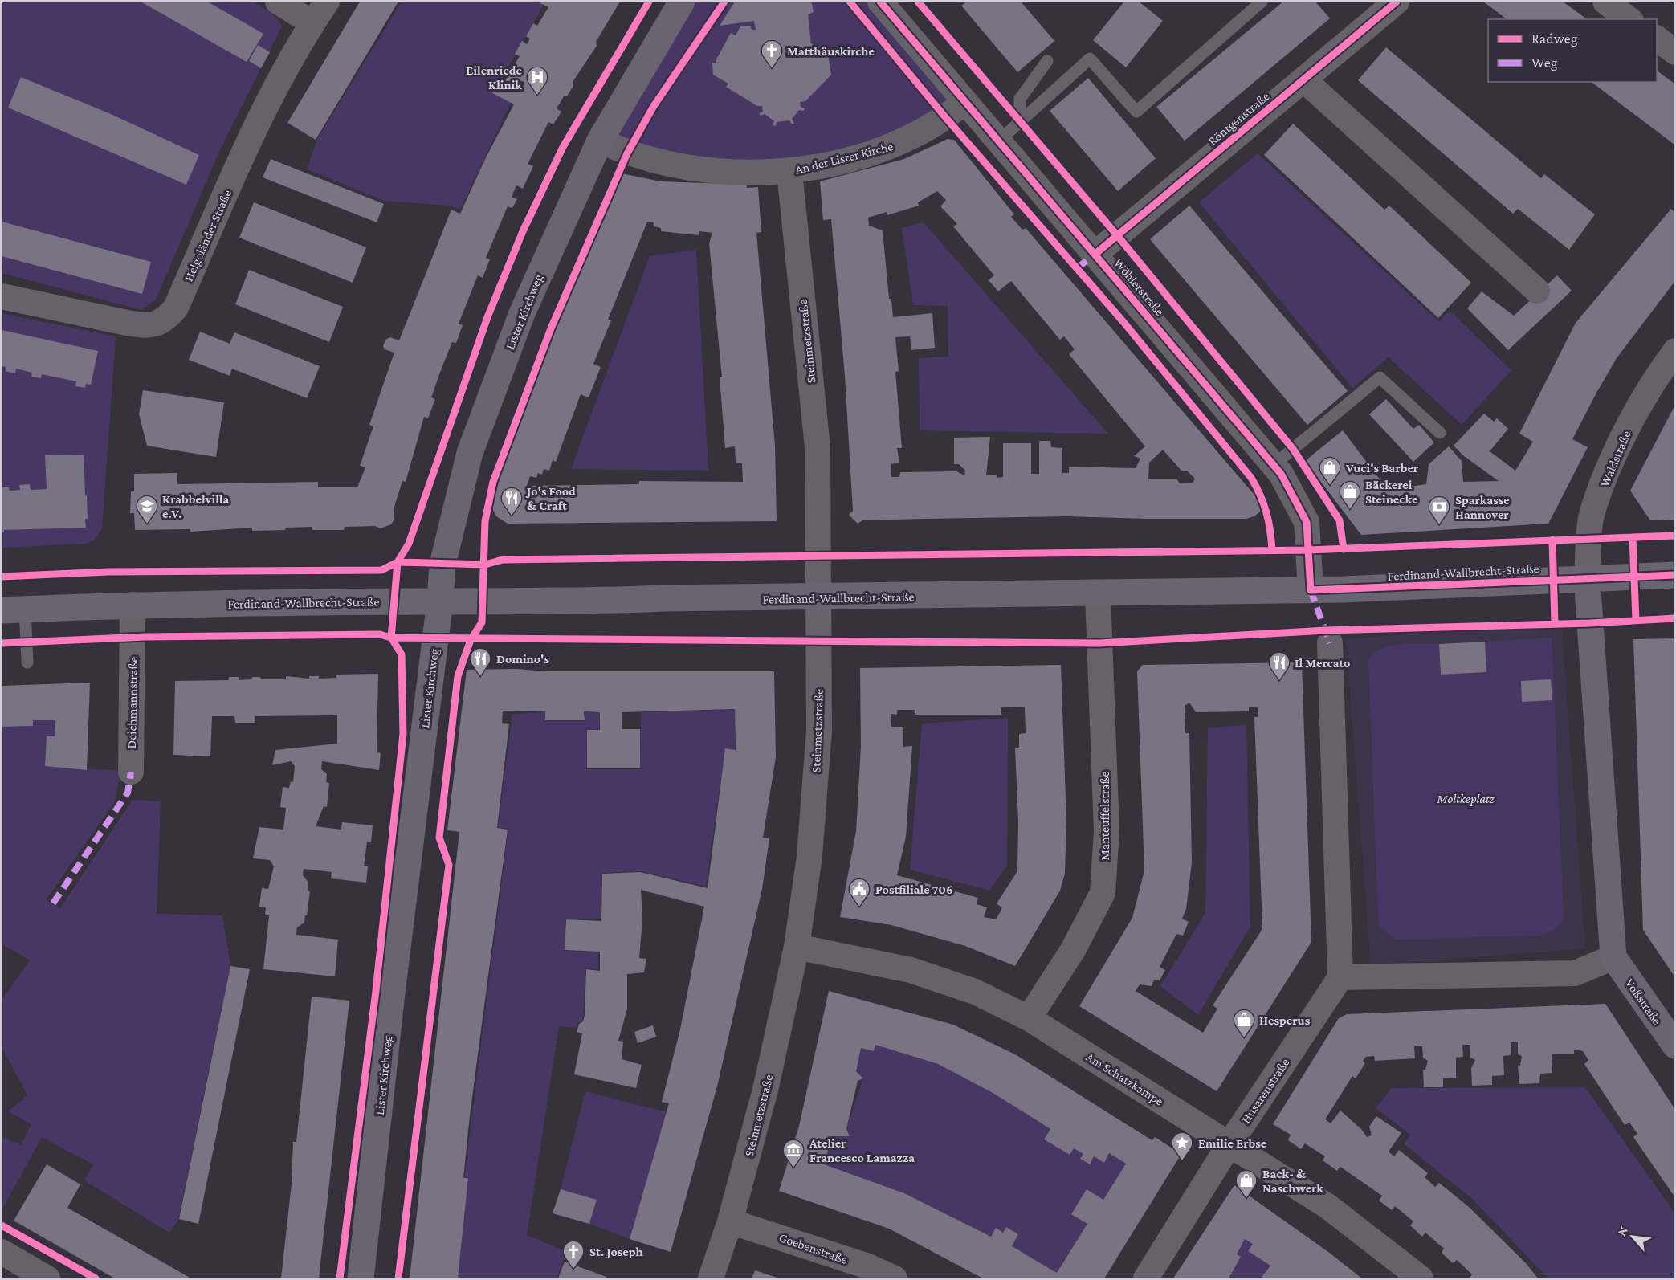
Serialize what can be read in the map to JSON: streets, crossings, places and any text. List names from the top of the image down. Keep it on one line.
{"streets":{"street":["Röntgenstraße","An der Lister Kirche","Helgoländer Straße","Wöhlerstraße","Lister Kirchweg","Steinmetzstraße","Waldstraße","Ferdinand-Wallbrecht-Straße","Deichmannstraße","Manteuffelstraße","Voßstraße","Am Schatzkampe","Husarenstraße","Goebenstraße"]},"crossings":[["Röntgenstraße","Wöhlerstraße"],["An der Lister Kirche","Wöhlerstraße"],["An der Lister Kirche","Lister Kirchweg"],["An der Lister Kirche","Steinmetzstraße"],["Wöhlerstraße","Ferdinand-Wallbrecht-Straße"],["Lister Kirchweg","Ferdinand-Wallbrecht-Straße"],["Steinmetzstraße","Ferdinand-Wallbrecht-Straße"],["Steinmetzstraße","Am Schatzkampe"],["Steinmetzstraße","Goebenstraße"],["Waldstraße","Ferdinand-Wallbrecht-Straße"],["Ferdinand-Wallbrecht-Straße","Deichmannstraße"],["Ferdinand-Wallbrecht-Straße","Manteuffelstraße"],["Manteuffelstraße","Am Schatzkampe"],["Am Schatzkampe","Husarenstraße"]],"parks":["Moltkeplatz"],"places":{"church":["Matthäuskirche","St. Joseph"],"hospital":["Eilenriede Klinik"],"shop":["Vuci's Barber","Bäckerei Steinecke","Hesperus","Back- & Naschwerk"],"restaurant":["Jo's Food & Craft","Domino's","Il Mercato"],"school or university":["Krabbelvilla e.V."],"bank":["Sparkasse Hannover"],"public building":["Postfiliale 706"],"place":["Emilie Erbse"],"museum":["Atelier Francesco Lamazza"]},"legend":["Radweg","Weg"],"north":"top left"}
